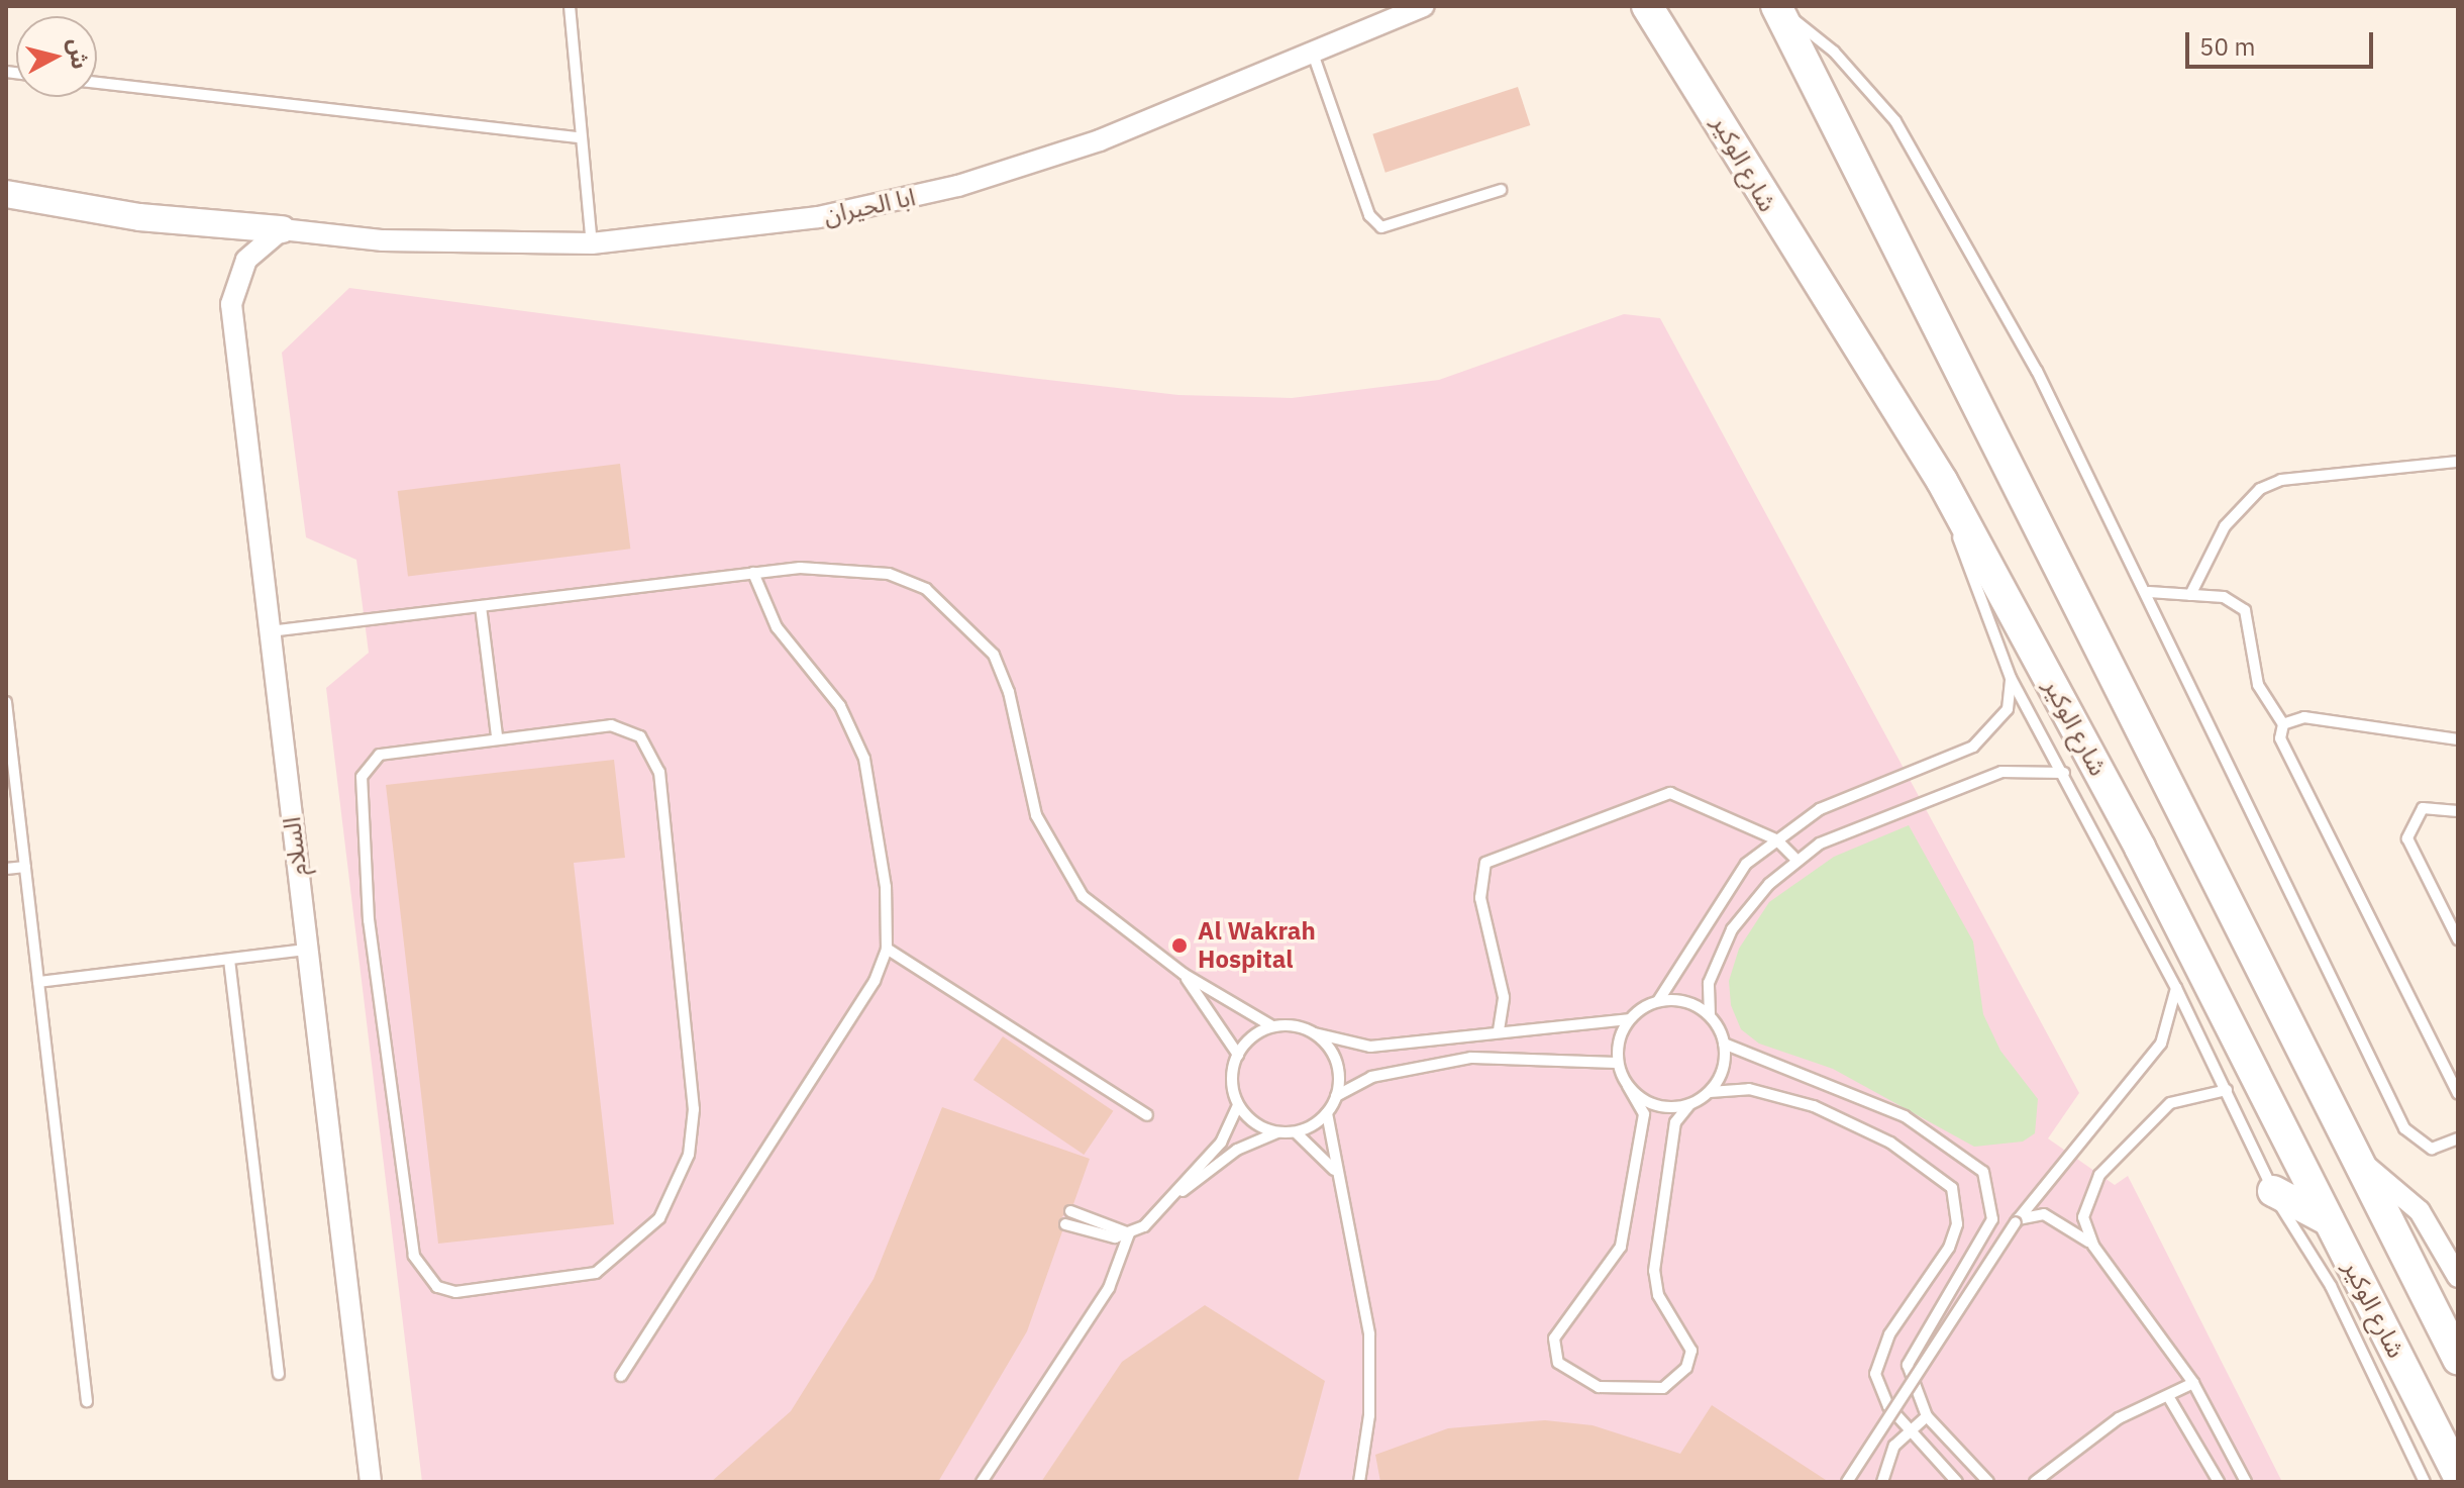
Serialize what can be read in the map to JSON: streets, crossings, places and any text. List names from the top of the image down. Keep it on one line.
{"streets":{"main road":["شارع الوكير"],"street":["ابا الحيران","السلام"]},"crossings":[["ابا الحيران","السلام"]],"places":["Al Wakrah Hospital"],"scale_bar":"50 m","north":"right"}
